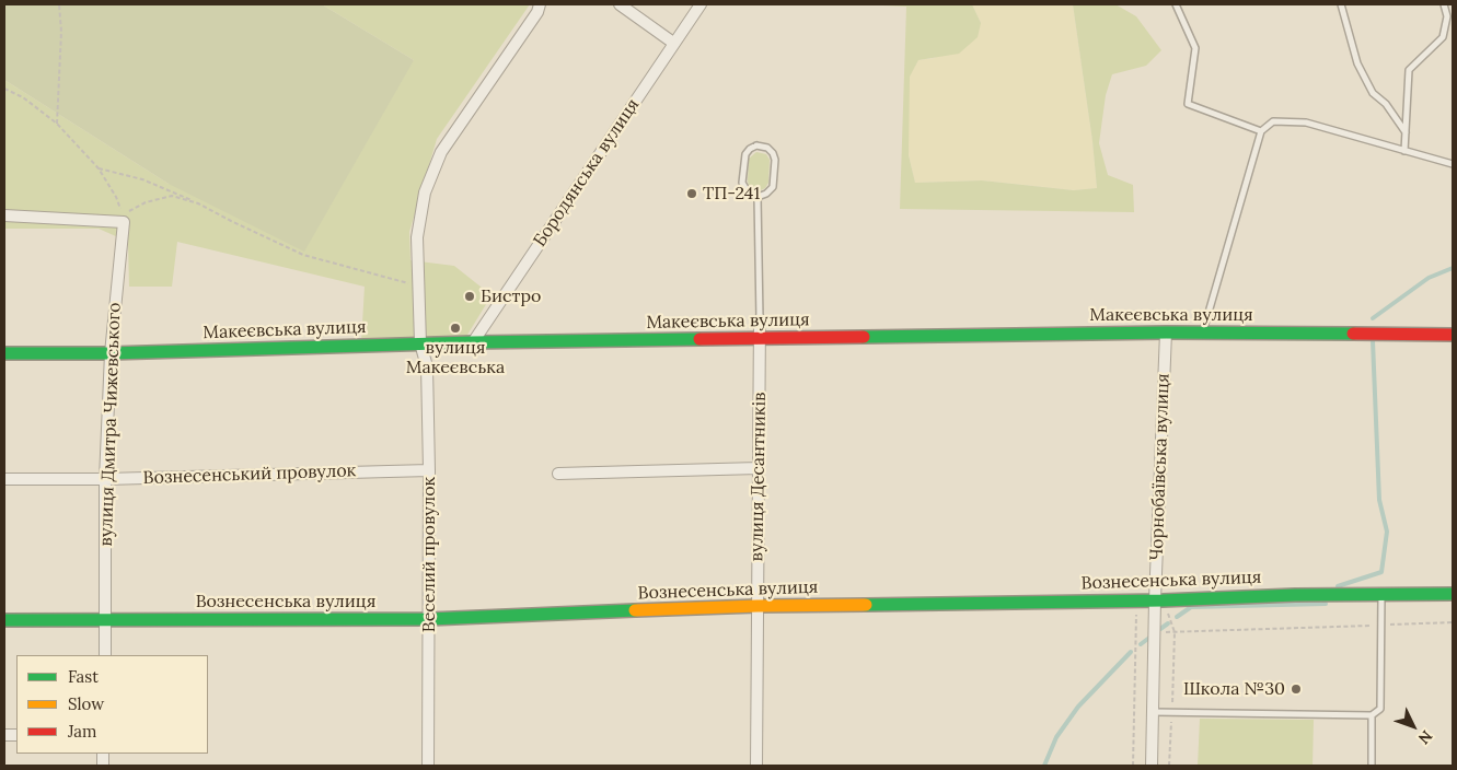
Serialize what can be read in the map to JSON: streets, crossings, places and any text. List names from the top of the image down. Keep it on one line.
{"streets":{"street":["Бородянська вулиця","Макеєвська вулиця","вулиця Дмитра Чижевського","Чорнобаївська вулиця","Вознесенський провулок","вулиця Десантників","Веселий провулок","Вознесенська вулиця"]},"crossings":[["Бородянська вулиця","Макеєвська вулиця"],["Макеєвська вулиця","вулиця Дмитра Чижевського"],["Макеєвська вулиця","Чорнобаївська вулиця"],["Макеєвська вулиця","вулиця Десантників"],["Макеєвська вулиця","Веселий провулок"],["вулиця Дмитра Чижевського","Вознесенський провулок"],["вулиця Дмитра Чижевського","Вознесенська вулиця"],["Чорнобаївська вулиця","Вознесенська вулиця"],["Вознесенський провулок","Веселий провулок"],["вулиця Десантників","Вознесенська вулиця"],["Веселий провулок","Вознесенська вулиця"]],"places":["ТП-241","Бистро","вулиця Макеєвська","Школа №30"],"legend":["Fast","Slow","Jam"],"north":"bottom right"}
